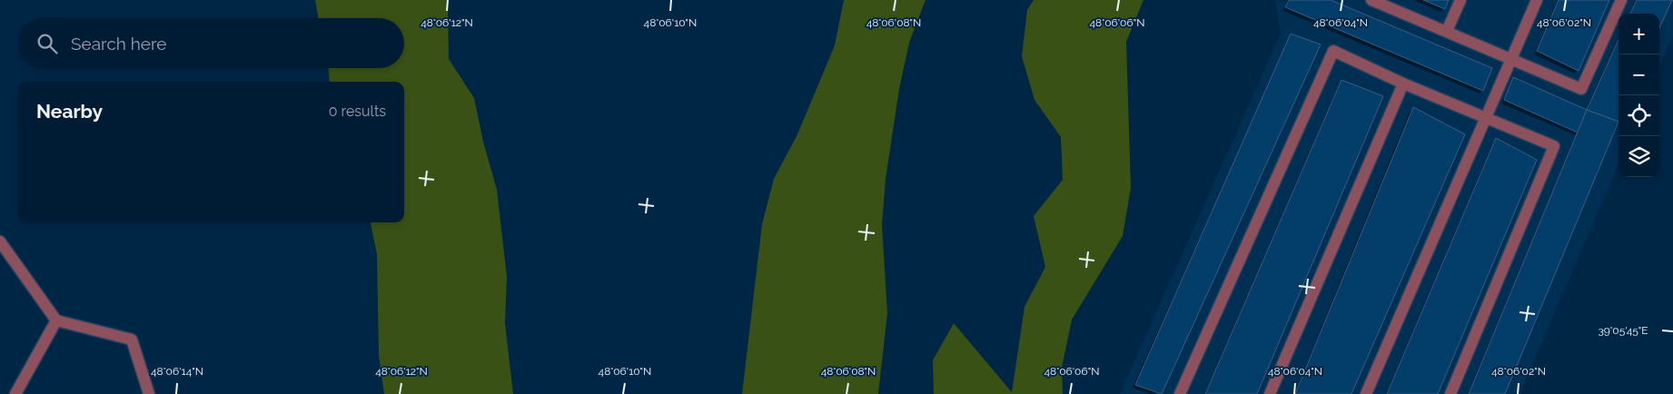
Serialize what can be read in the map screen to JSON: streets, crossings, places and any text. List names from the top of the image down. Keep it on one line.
{"page":{"map_buttons":["+","−"],"search":"Search here","heading":["Nearby","0 results"]},"coordinates":["48°06'12\"N","48°06'10\"N","48°06'08\"N","48°06'06\"N","48°06'04\"N","48°06'02\"N","39°05'45\"E","48°06'14\"N"]}
